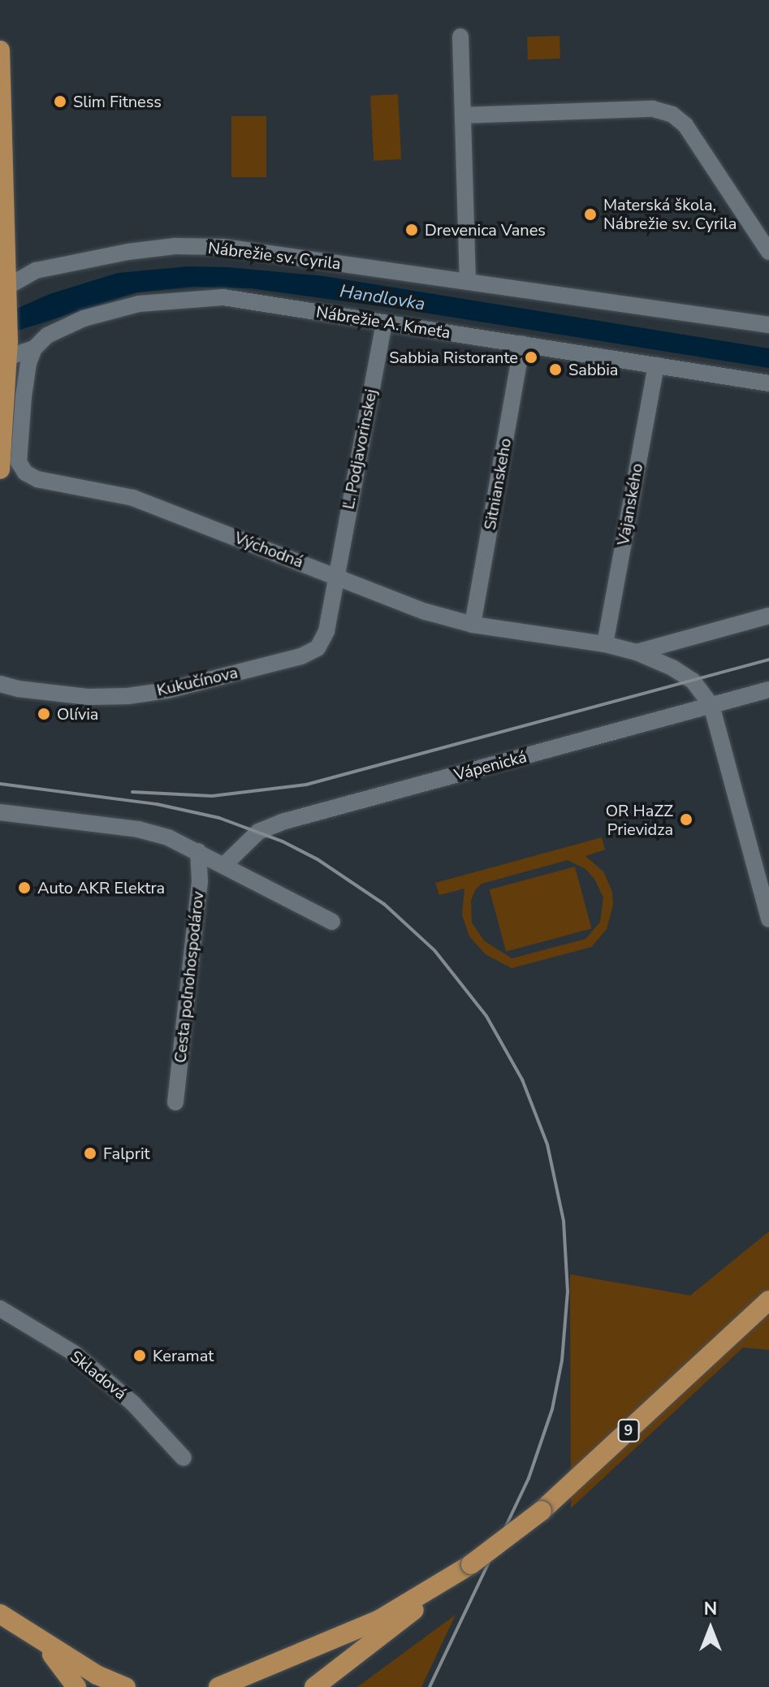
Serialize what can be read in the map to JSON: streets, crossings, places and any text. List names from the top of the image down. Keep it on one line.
{"streets":{"main road":["9"],"street":["Nábrežie sv. Cyrila","Nábrežie A. Kmeťa","Ľ. Podjavorinskej","Sitnianskeho","Vajanského","Východná","Kukučínova","Vápenická","Cesta poľnohospodárov","Skladová"]},"crossings":[["Nábrežie A. Kmeťa","Ľ. Podjavorinskej"],["Nábrežie A. Kmeťa","Sitnianskeho"],["Nábrežie A. Kmeťa","Vajanského"],["Nábrežie A. Kmeťa","Východná"],["Ľ. Podjavorinskej","Východná"],["Ľ. Podjavorinskej","Kukučínova"],["Sitnianskeho","Východná"],["Vajanského","Východná"],["Východná","Kukučínova"],["Východná","Vápenická"]],"water":["Handlovka"],"places":["Slim Fitness","Materská škola, Nábrežie sv. Cyrila","Drevenica Vanes","Sabbia Ristorante","Sabbia","Olívia","OR HaZZ Prievidza","Auto AKR Elektra","Falprit","Keramat"],"north":"top"}
